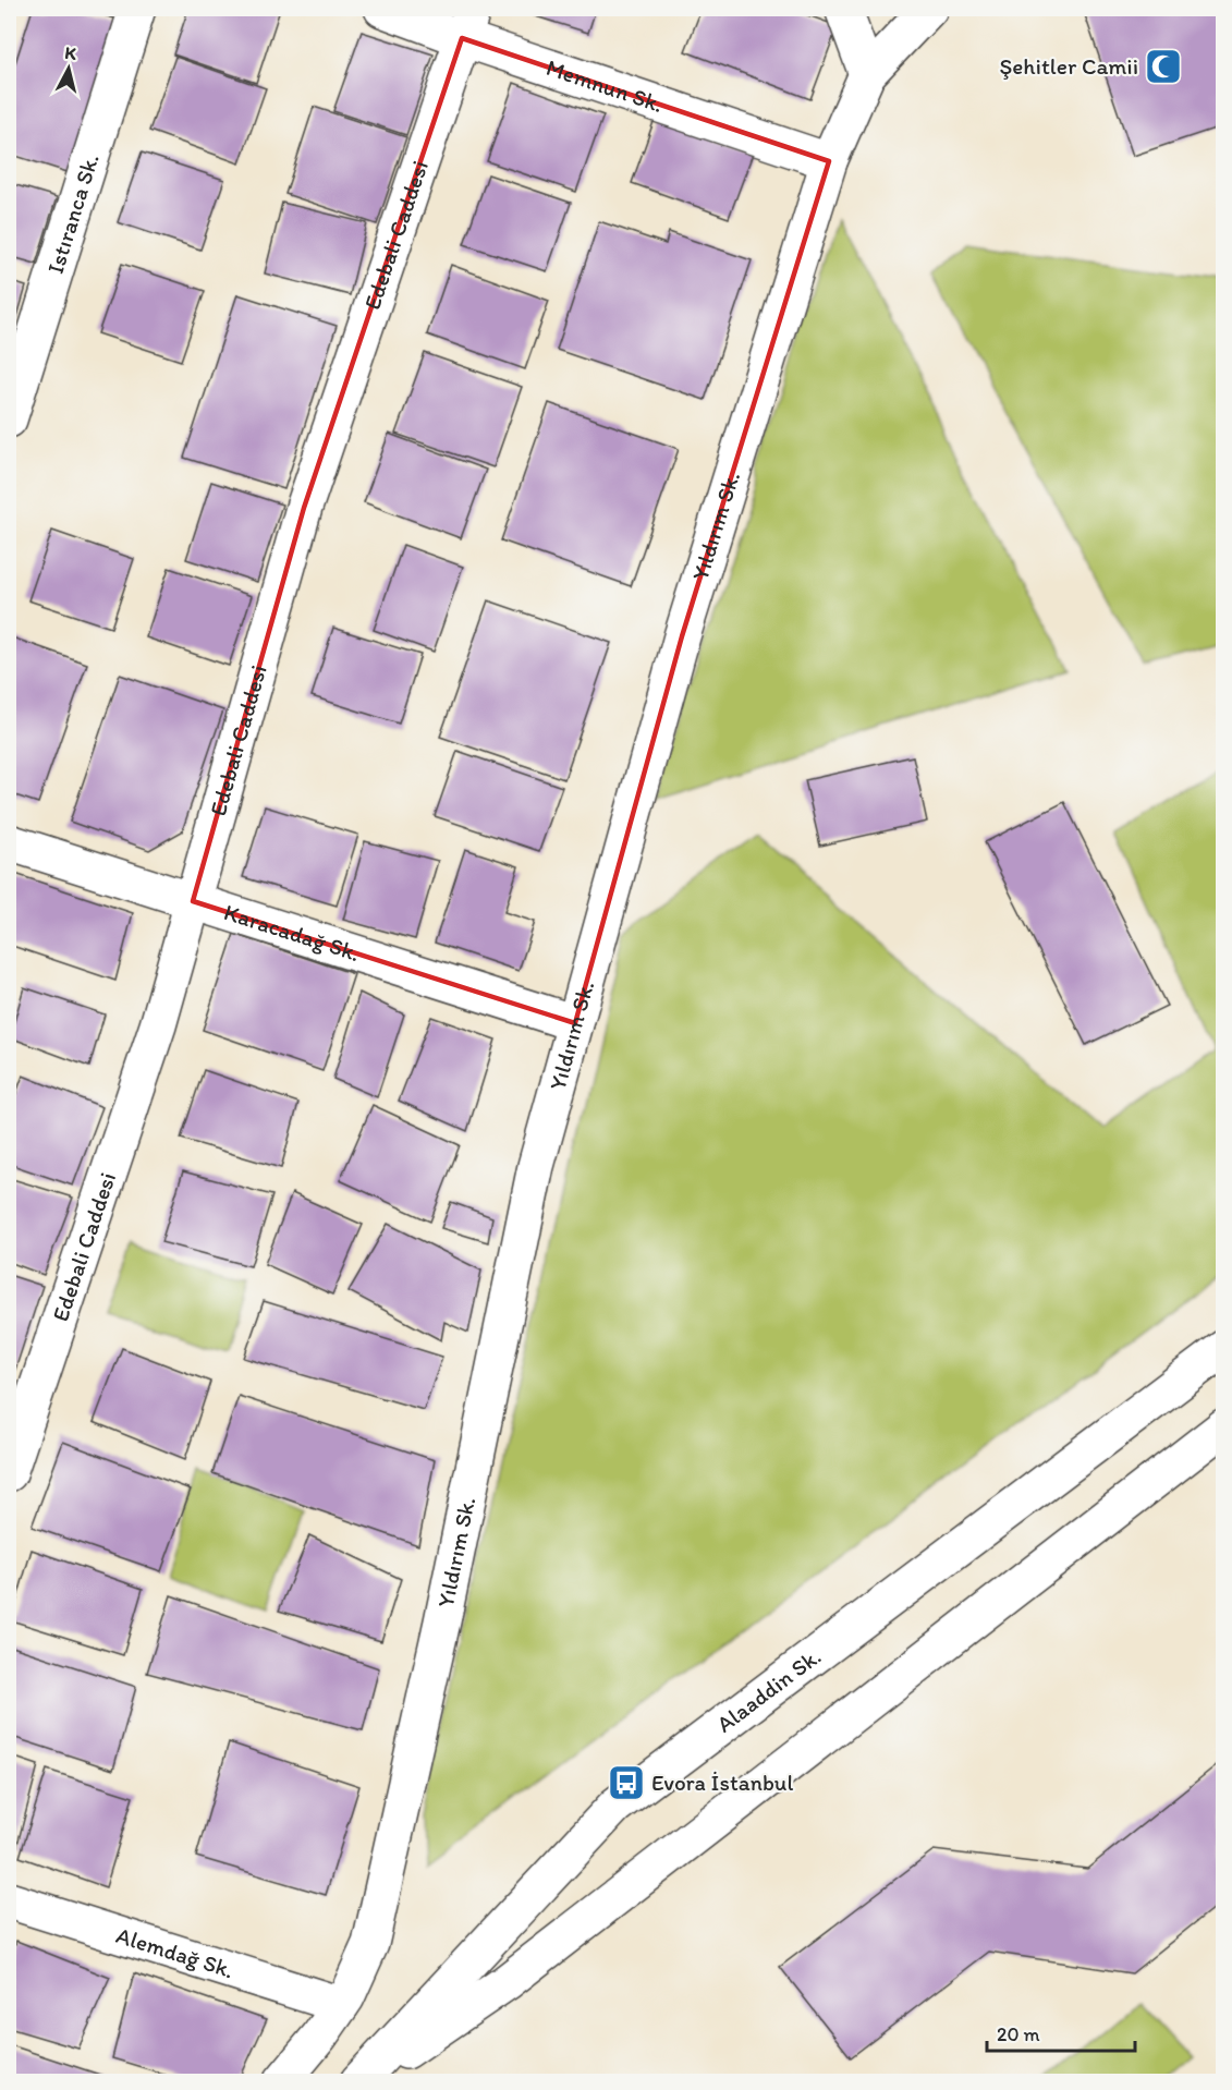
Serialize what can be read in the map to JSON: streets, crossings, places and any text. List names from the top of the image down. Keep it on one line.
{"streets":{"street":["Memnun Sk.","Istıranca Sk.","Edebali Caddesi","Yıldırım Sk.","Karacadağ Sk.","Alaaddin Sk.","Alemdağ Sk."]},"crossings":[["Memnun Sk.","Edebali Caddesi"],["Memnun Sk.","Yıldırım Sk."],["Edebali Caddesi","Karacadağ Sk."],["Yıldırım Sk.","Karacadağ Sk."],["Yıldırım Sk.","Alemdağ Sk."]],"places":{"mosque":["Şehitler Camii"],"bus stop":["Evora İstanbul"]},"scale_bar":"20 m","north":"top"}
